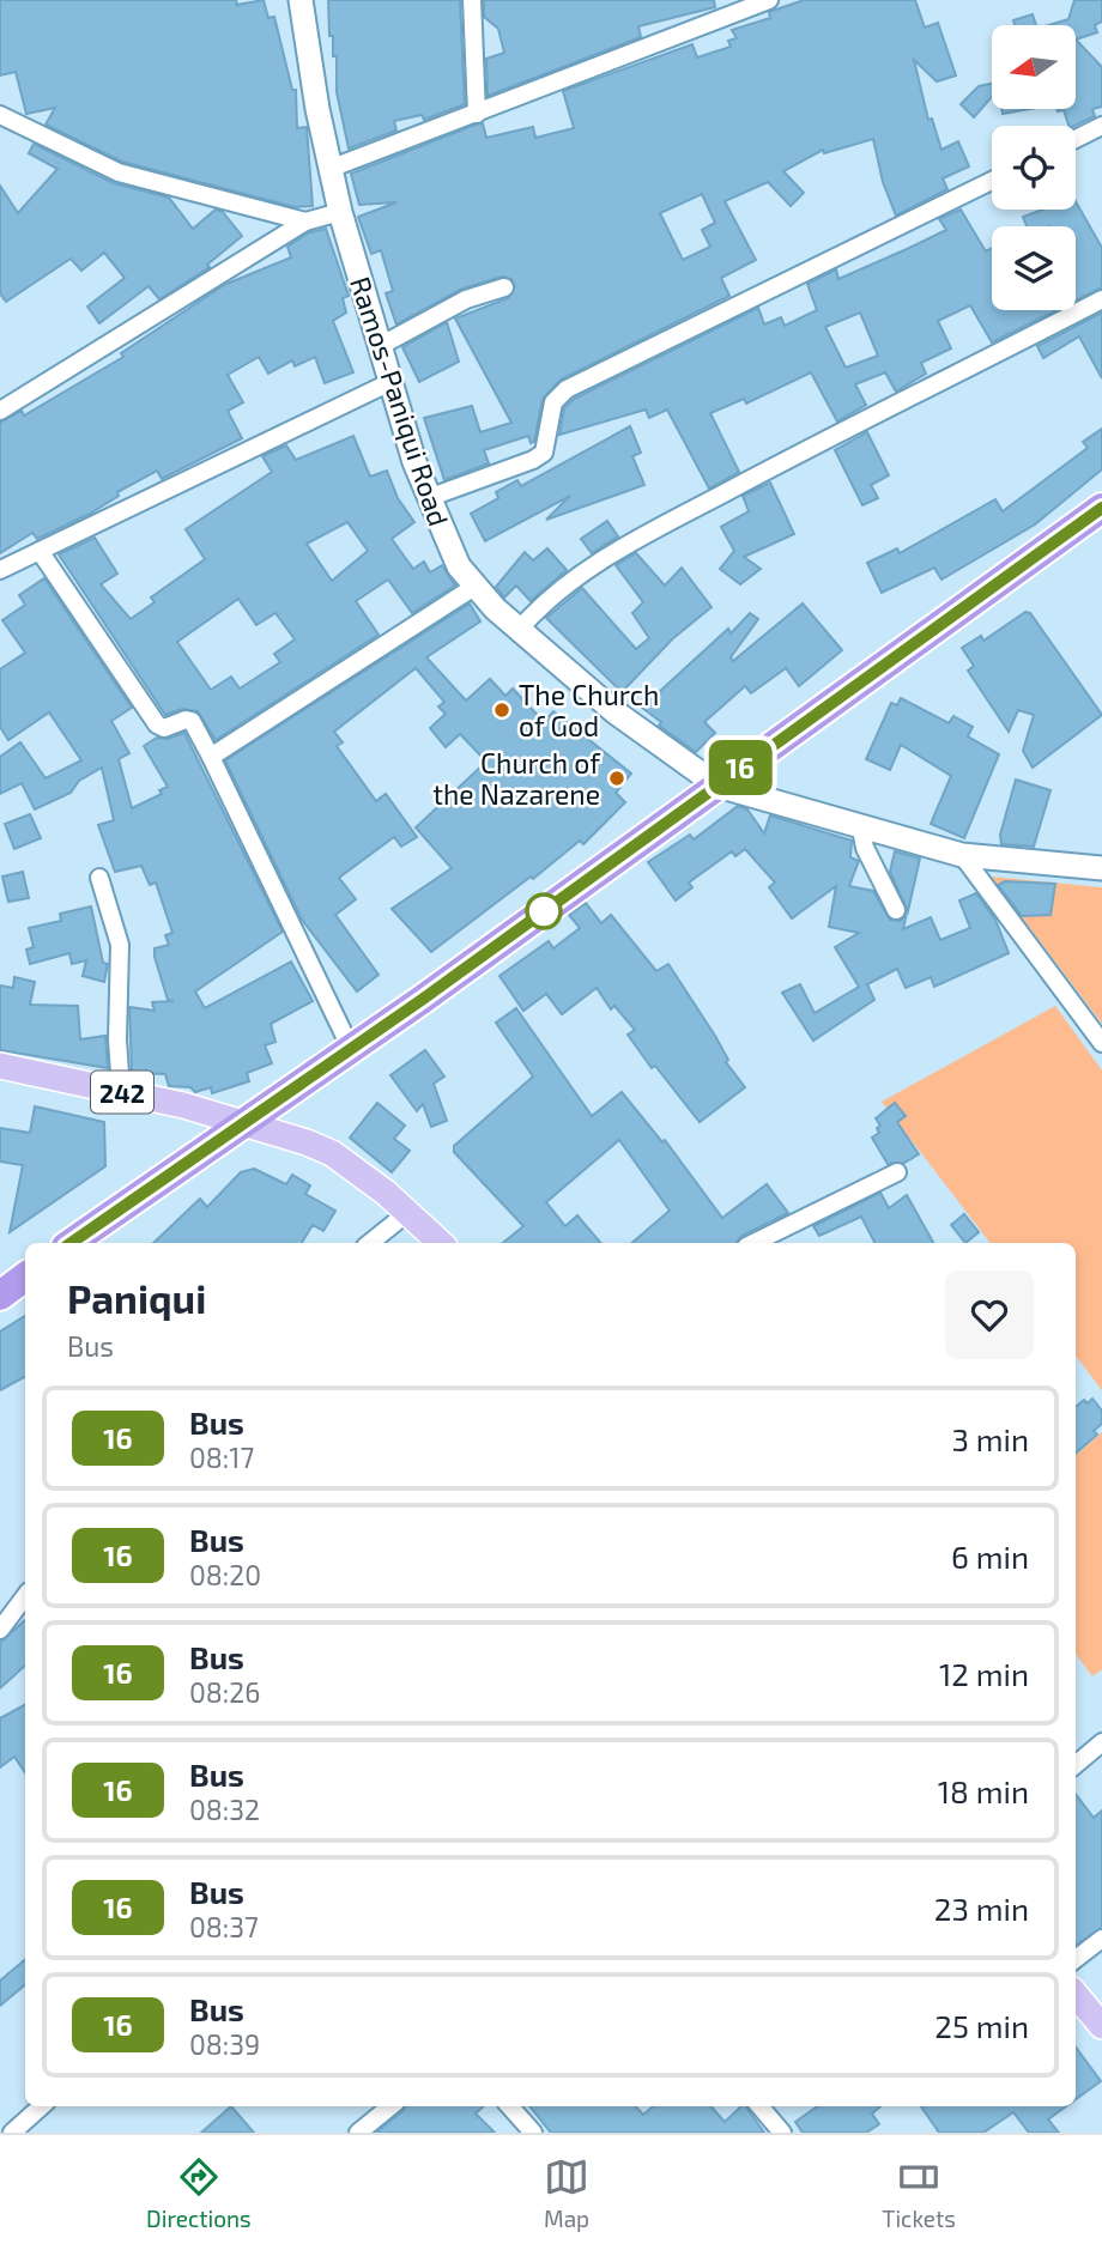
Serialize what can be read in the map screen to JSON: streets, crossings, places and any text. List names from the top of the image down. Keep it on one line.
{"streets":{"main road":["Ramos-Paniqui Road","242"]},"places":["The Church of God","Church of the Nazarene"],"lines":["bus line 16"],"north":"left","page":{"on_map":"16","heading":["Paniqui","Bus"],"list":[{"mark":"16","name":"Bus","note":"08:17","value":"3 min"},{"mark":"16","name":"Bus","note":"08:20","value":"6 min"},{"mark":"16","name":"Bus","note":"08:26","value":"12 min"},{"mark":"16","name":"Bus","note":"08:32","value":"18 min"},{"mark":"16","name":"Bus","note":"08:37","value":"23 min"},{"mark":"16","name":"Bus","note":"08:39","value":"25 min"}],"tabs":["Directions","Map","Tickets"]}}
